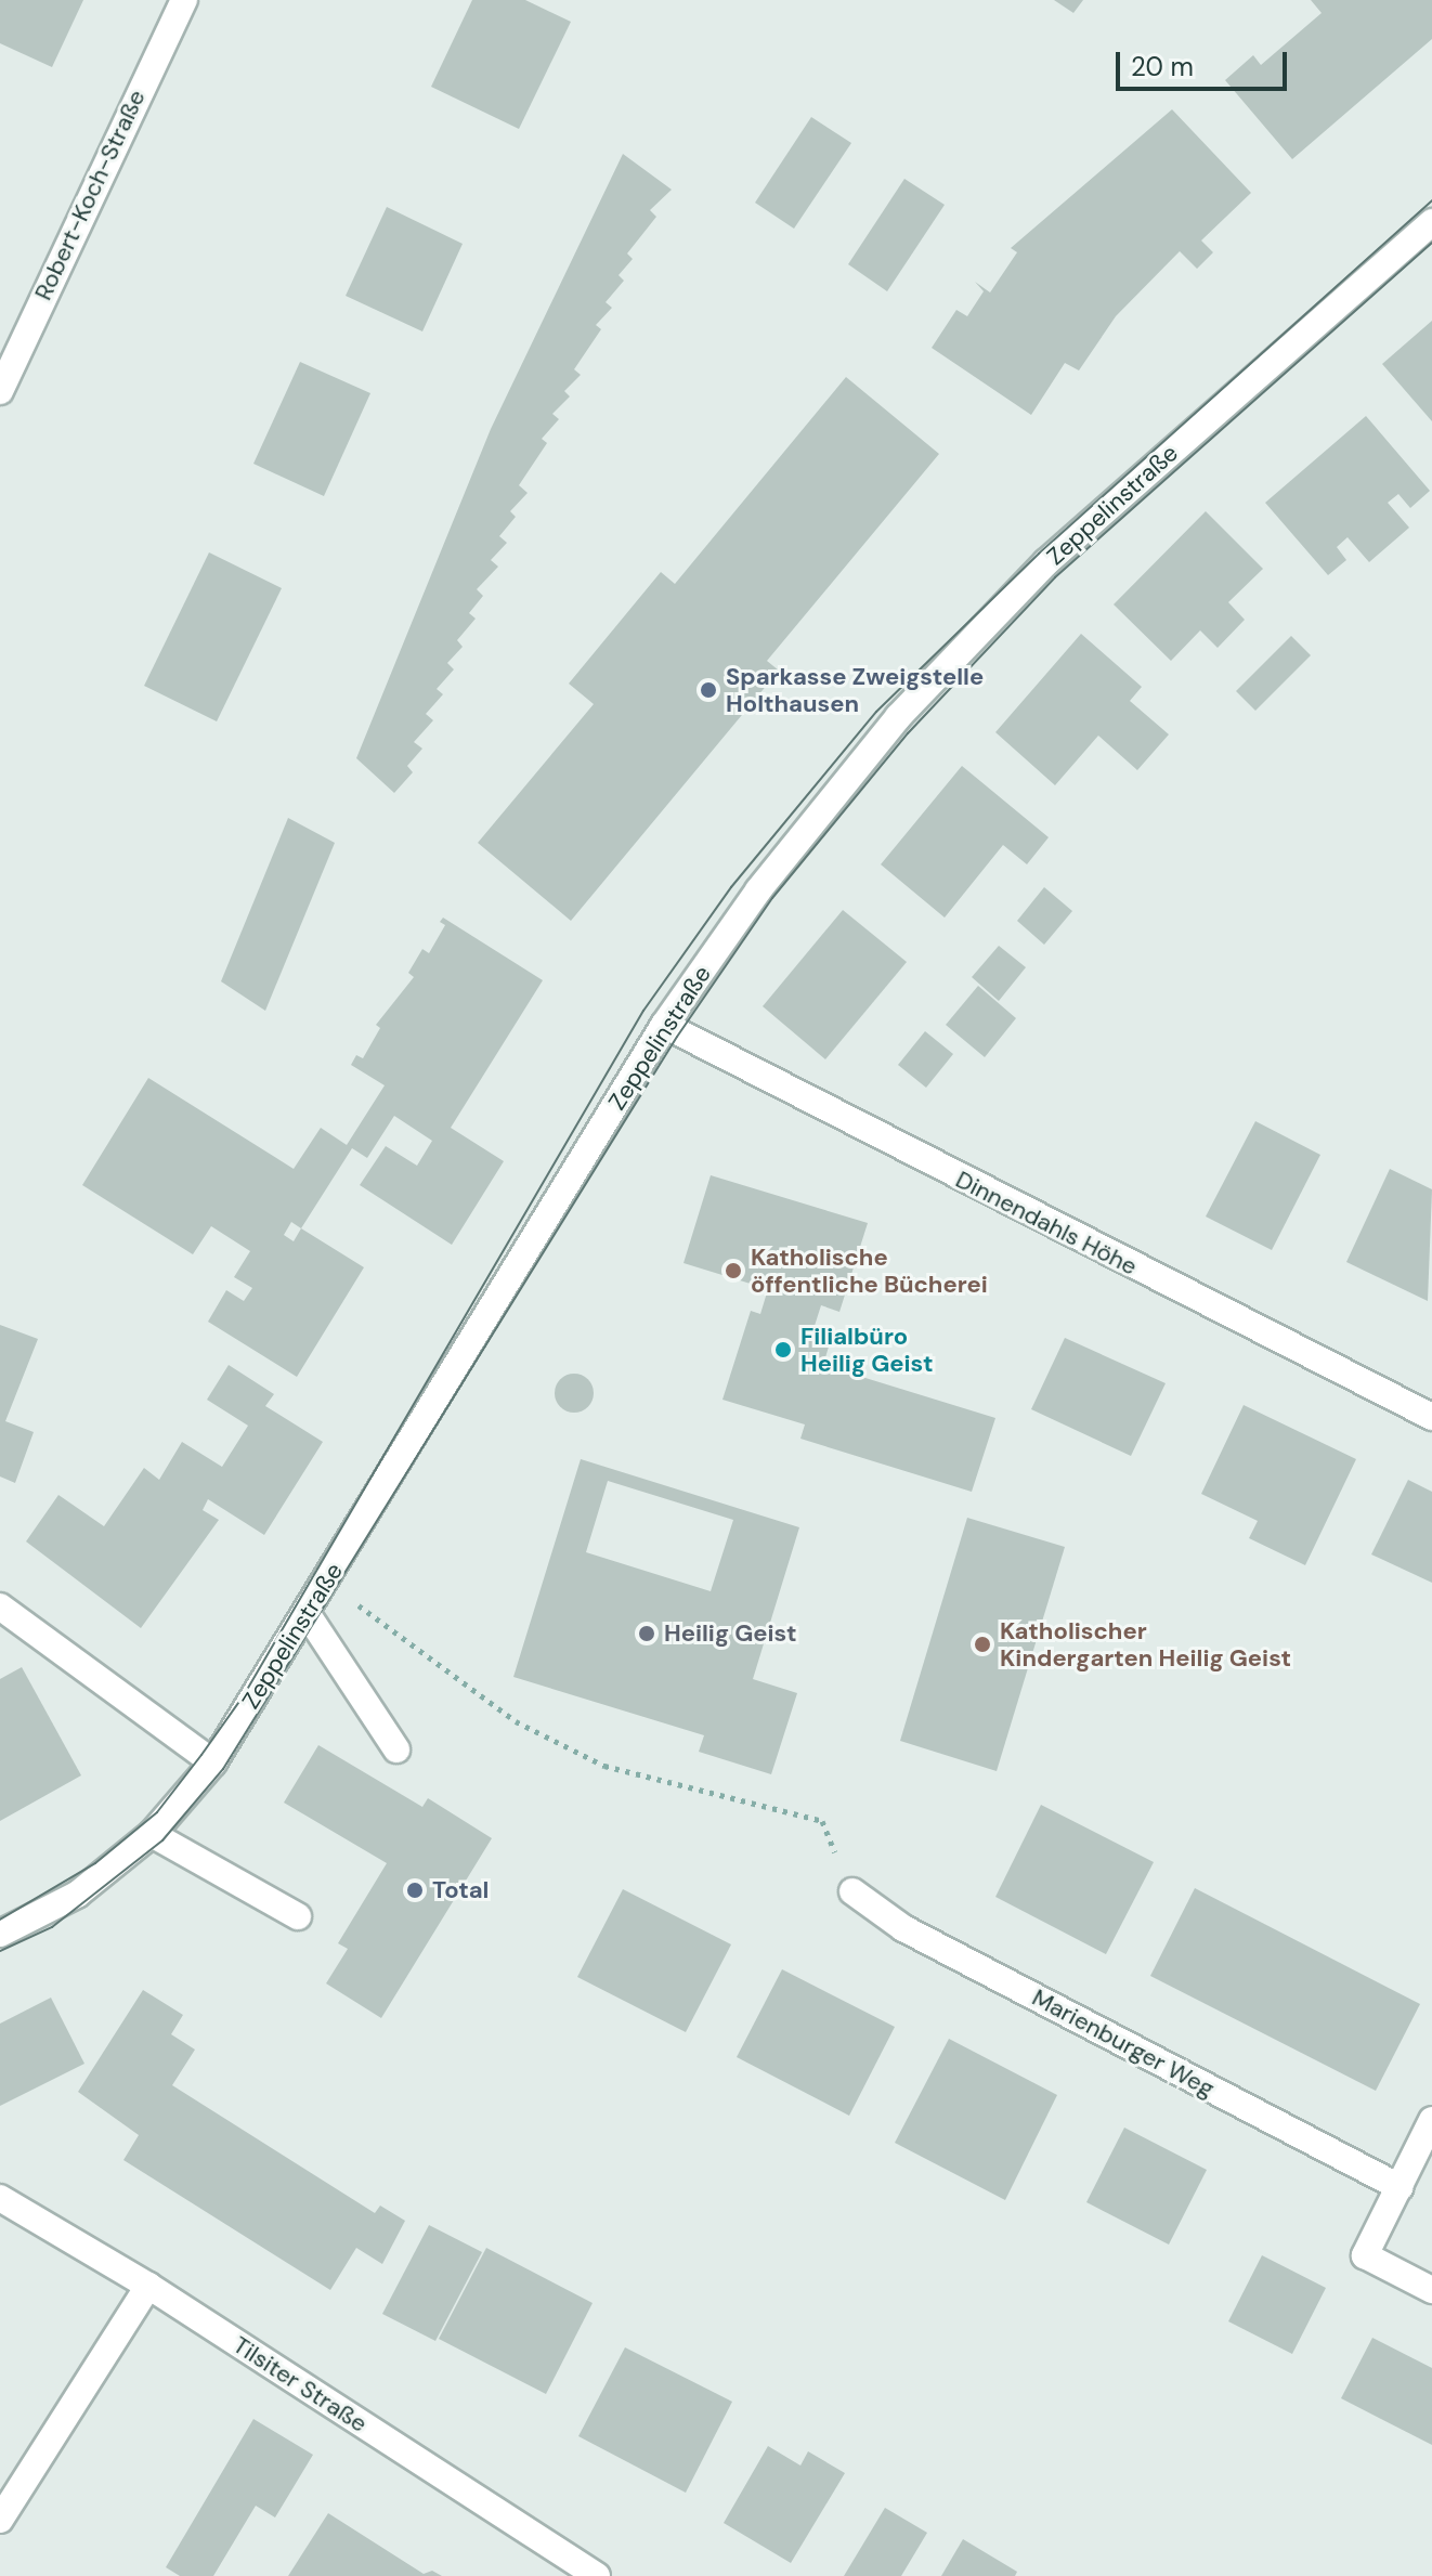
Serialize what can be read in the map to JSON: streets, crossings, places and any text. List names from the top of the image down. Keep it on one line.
{"streets":{"street":["Robert-Koch-Straße","Zeppelinstraße","Dinnendahls Höhe","Marienburger Weg","Tilsiter Straße"]},"crossings":[["Zeppelinstraße","Dinnendahls Höhe"]],"places":["Sparkasse Zweigstelle Holthausen","Katholische öffentliche Bücherei","Filialbüro Heilig Geist","Heilig Geist","Katholischer Kindergarten Heilig Geist","Total"],"scale_bar":"20 m"}
